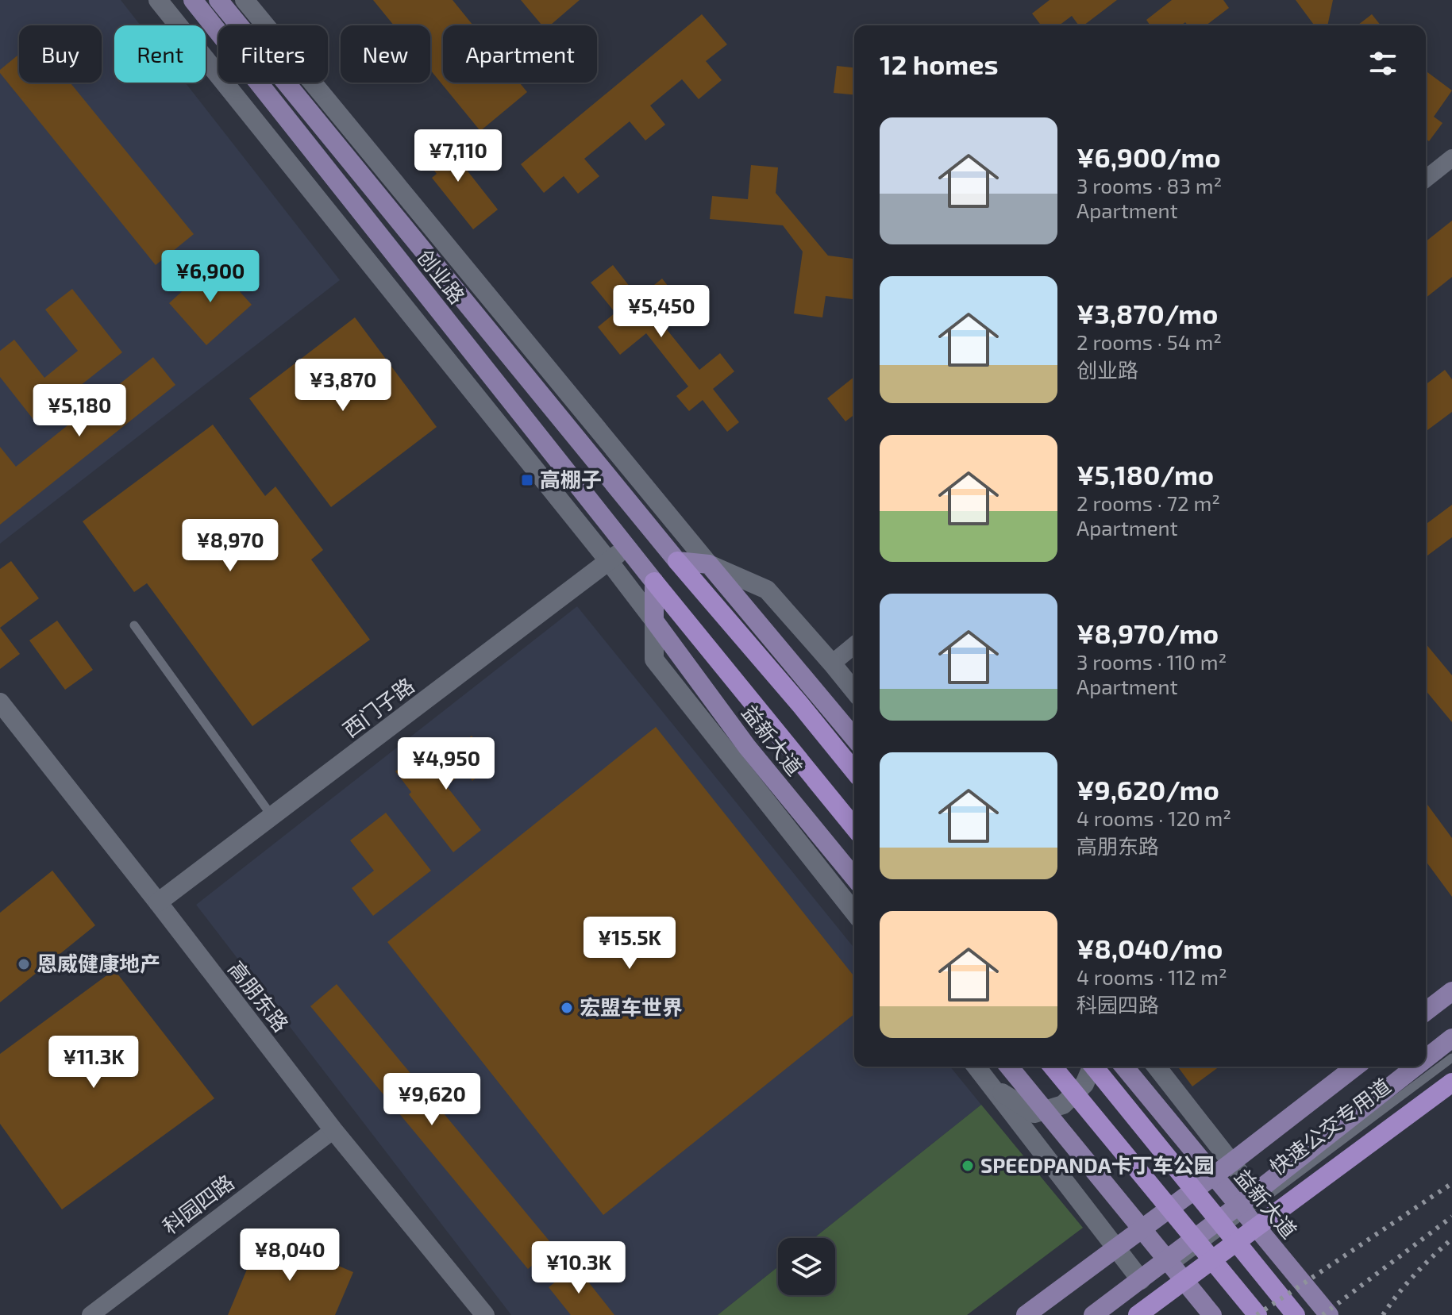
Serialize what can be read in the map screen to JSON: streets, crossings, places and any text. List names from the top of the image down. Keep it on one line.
{"streets":{"main road":["创业路","益新大道"],"street":["西门子路","高朋东路","科园四路"],"lane":["快速公交专用道"]},"crossings":[["创业路","西门子路"],["西门子路","高朋东路"],["高朋东路","科园四路"]],"places":{"transit":["高棚子"],"other":["恩威健康地产","宏盟车世界","SPEEDPANDA卡丁车公园"]},"page":{"chip":["Buy","Rent","Filters","New","Apartment"],"heading":"12 homes","list":[{"name":"¥6,900/mo","note":"3 rooms · 83 m² · Apartment"},{"name":"¥3,870/mo","note":"2 rooms · 54 m² · 创业路"},{"name":"¥5,180/mo","note":"2 rooms · 72 m² · Apartment"},{"name":"¥8,970/mo","note":"3 rooms · 110 m² · Apartment"},{"name":"¥9,620/mo","note":"4 rooms · 120 m² · 高朋东路"},{"name":"¥8,040/mo","note":"4 rooms · 112 m² · 科园四路"}],"price":["¥7,110","¥6,900","¥5,450","¥3,870","¥5,180","¥8,970","¥4,950","¥15.5K","¥11.3K","¥9,620","¥8,040","¥10.3K"]}}
